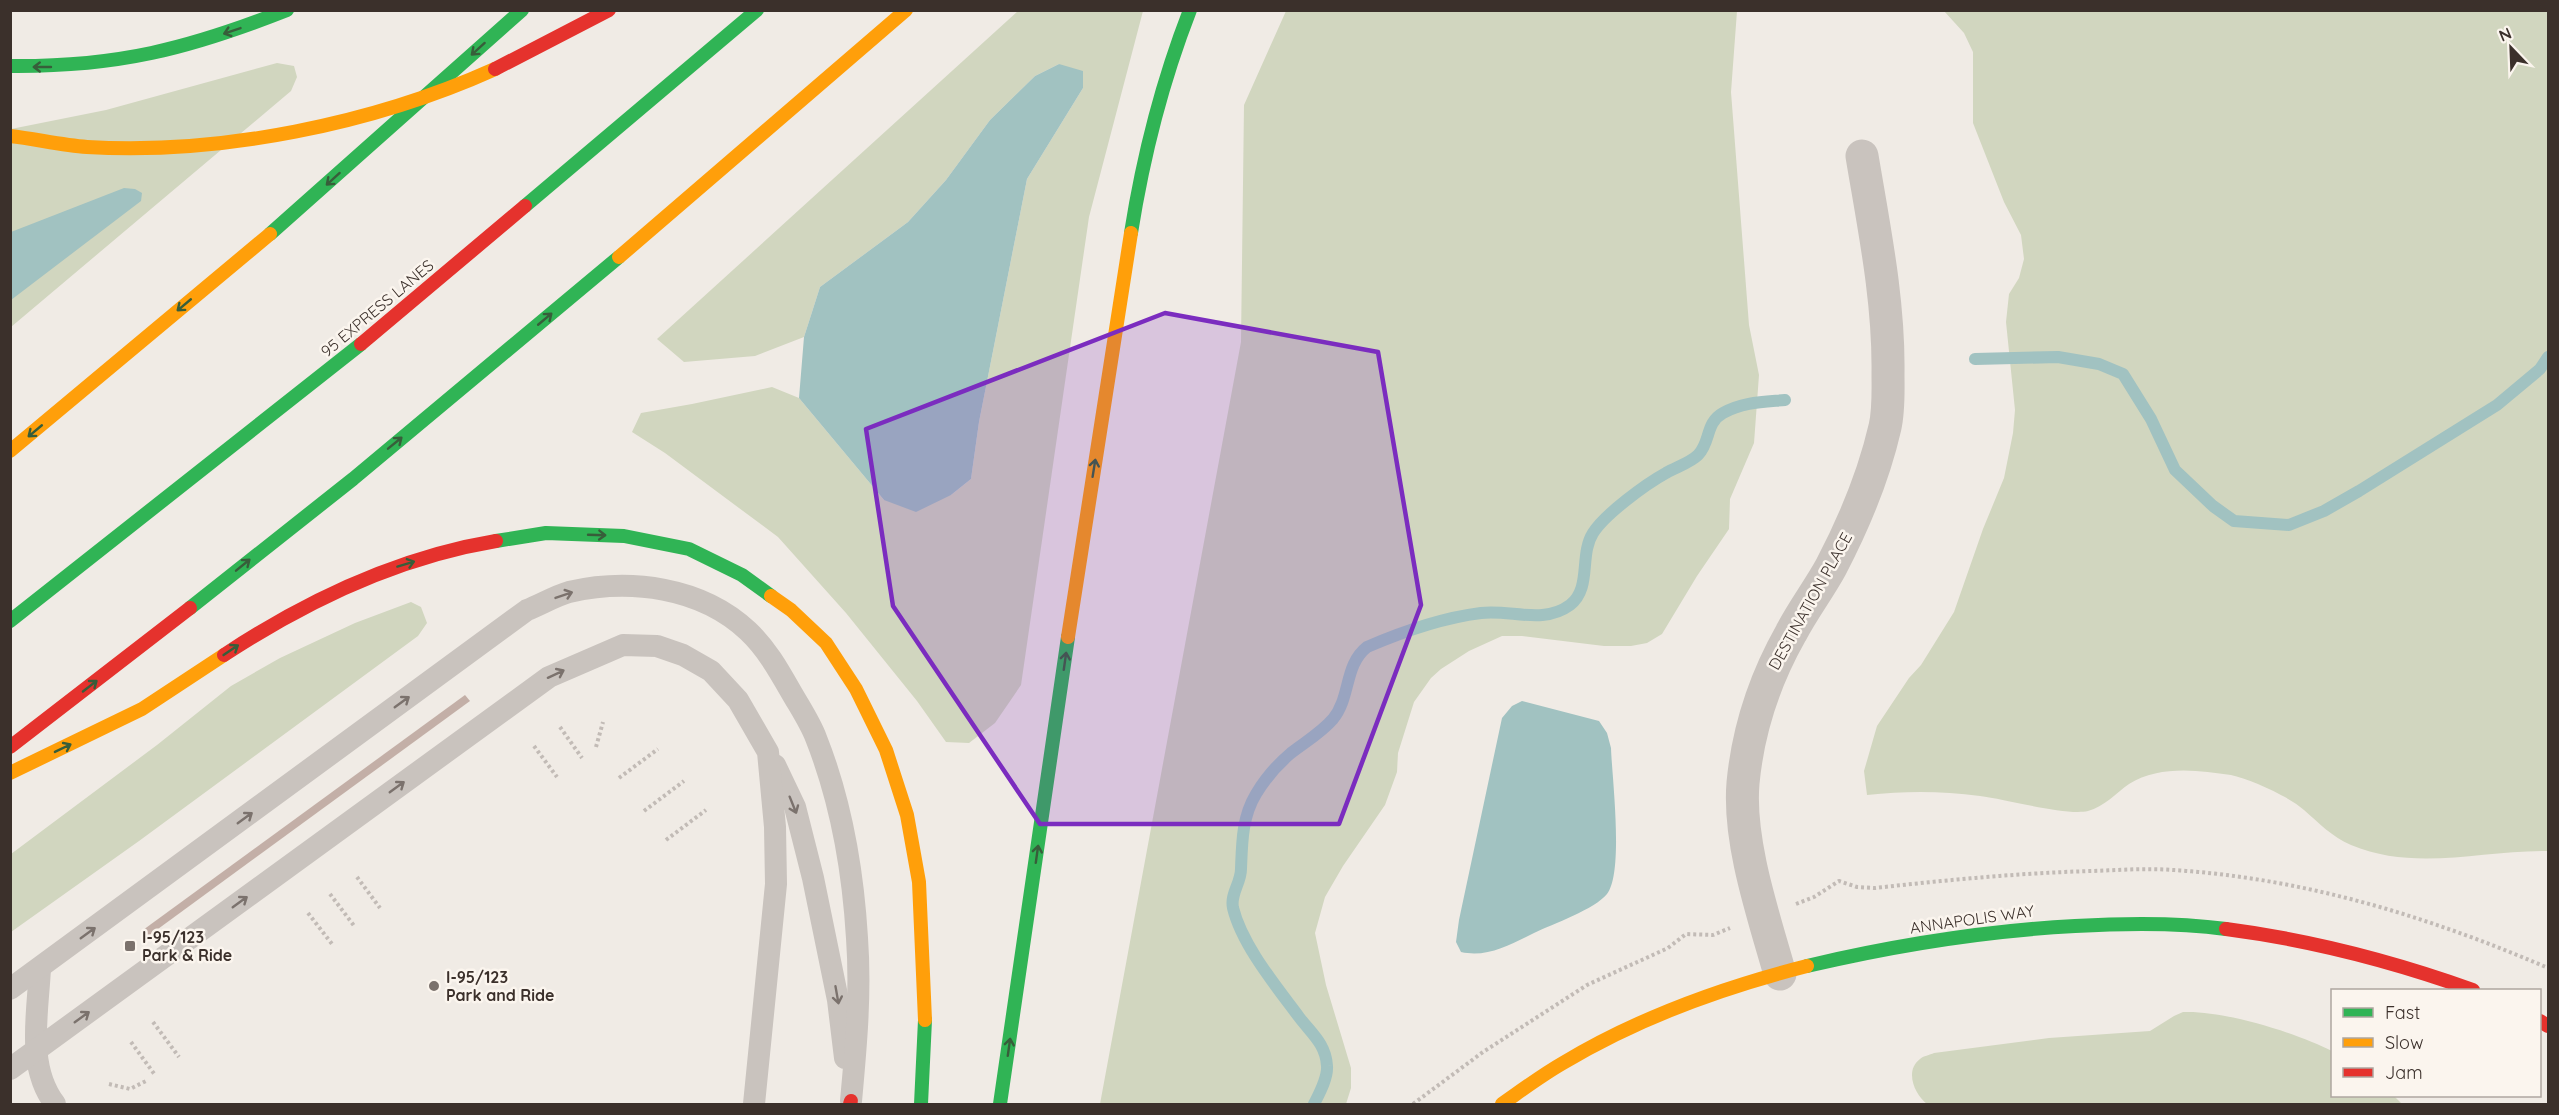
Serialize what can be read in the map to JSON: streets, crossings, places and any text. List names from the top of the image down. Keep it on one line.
{"streets":{"main road":["95 EXPRESS LANES","ANNAPOLIS WAY"],"street":["DESTINATION PLACE"]},"crossings":[["DESTINATION PLACE","ANNAPOLIS WAY"]],"places":{"transit":["I-95/123 Park & Ride"],"other":["I-95/123 Park and Ride"]},"legend":["Fast","Slow","Jam"],"north":"top left"}
